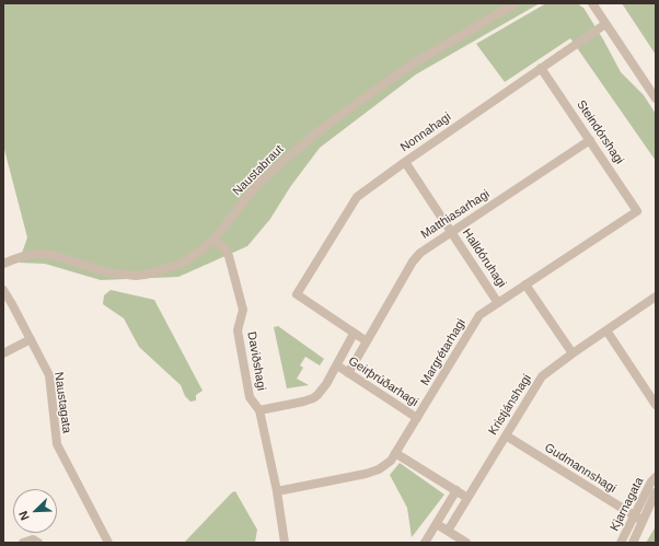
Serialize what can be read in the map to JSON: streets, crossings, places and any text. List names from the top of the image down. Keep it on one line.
{"streets":{"street":["Nonnahagi","Steindórshagi","Naustabraut","Matthiasarhagi","Halldóruhagi","Margrétarhagi","Daviðshagi","Geirþrúðarhagi","Naustagata","Kristjánshagi","Gudmannshagi","Kjarnagata"]},"crossings":[["Nonnahagi","Steindórshagi"],["Nonnahagi","Halldóruhagi"],["Steindórshagi","Matthiasarhagi"],["Steindórshagi","Margrétarhagi"],["Naustabraut","Daviðshagi"],["Matthiasarhagi","Halldóruhagi"],["Matthiasarhagi","Geirþrúðarhagi"],["Halldóruhagi","Margrétarhagi"],["Halldóruhagi","Kristjánshagi"],["Margrétarhagi","Daviðshagi"],["Margrétarhagi","Geirþrúðarhagi"],["Kristjánshagi","Gudmannshagi"],["Gudmannshagi","Kjarnagata"]],"north":"bottom left"}
